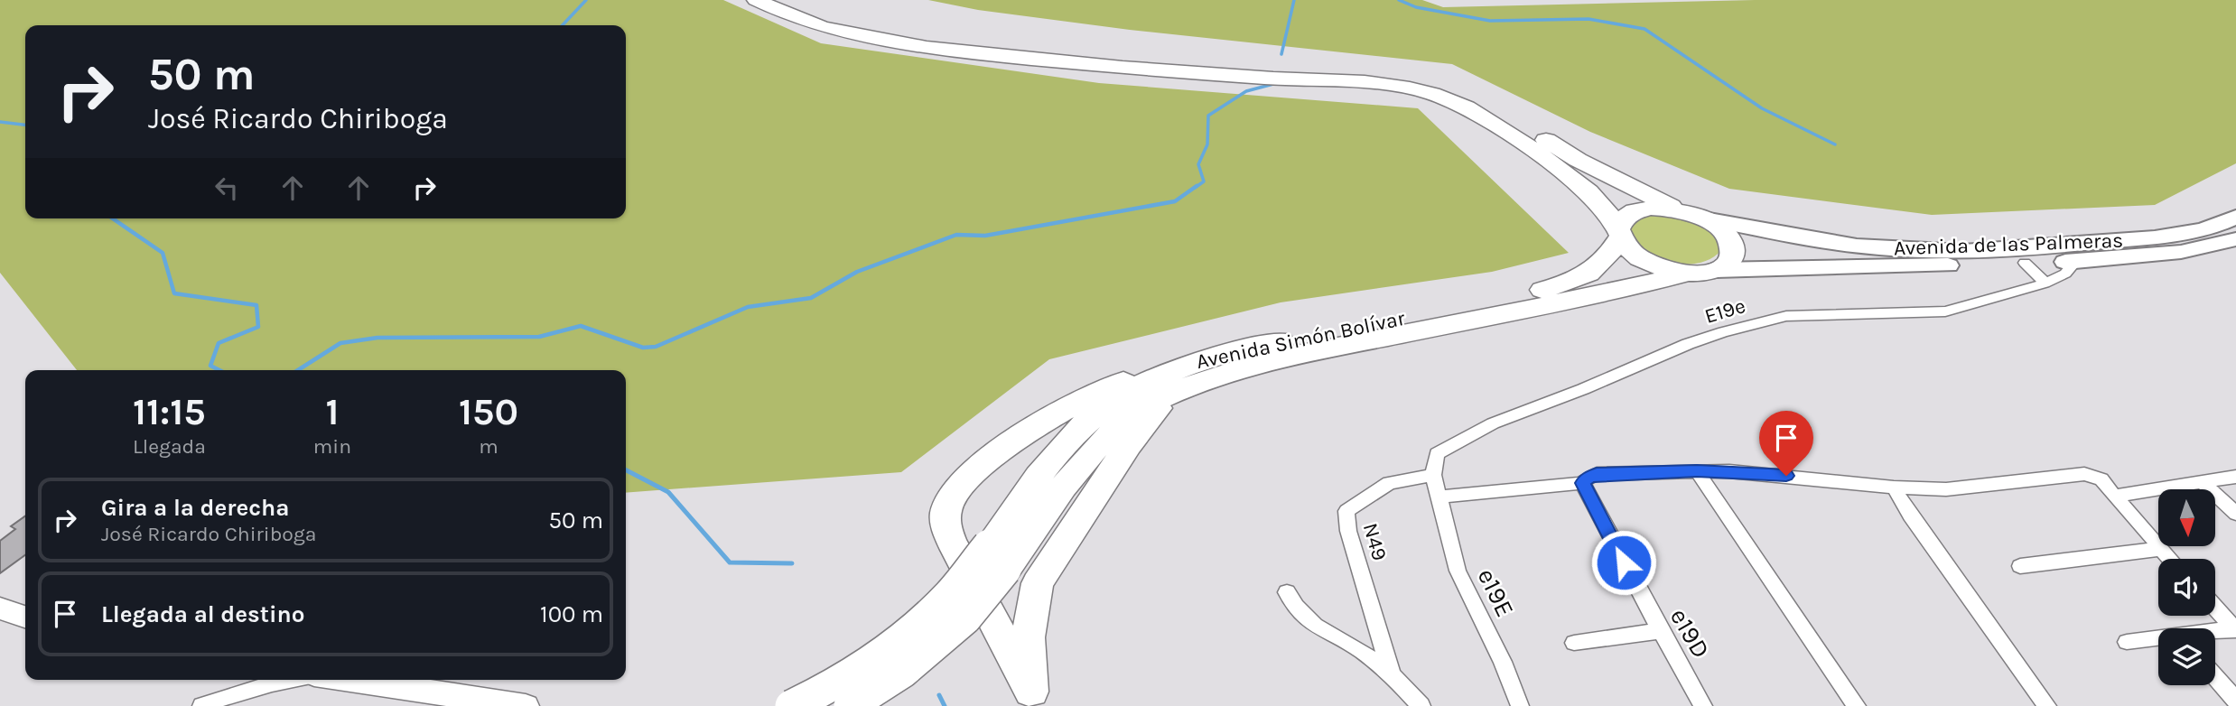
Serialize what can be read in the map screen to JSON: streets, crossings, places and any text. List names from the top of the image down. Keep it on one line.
{"streets":{"highway":["Avenida Simón Bolívar"],"main road":["Avenida de las Palmeras"],"street":["E19e","N49","e19E","e19D"]},"crossings":[["Avenida de las Palmeras","E19e"],["Avenida de las Palmeras","Avenida Simón Bolívar"],["E19e","N49"],["E19e","e19E"],["N49","e19E"]],"north":"bottom","page":{"turn":["50 m","José Ricardo Chiriboga"],"eta":["11:15","Llegada","1","min","150","m"],"list":[{"name":"Gira a la derecha","note":"José Ricardo Chiriboga","value":"50 m"},{"name":"Llegada al destino","value":"100 m"}]}}
